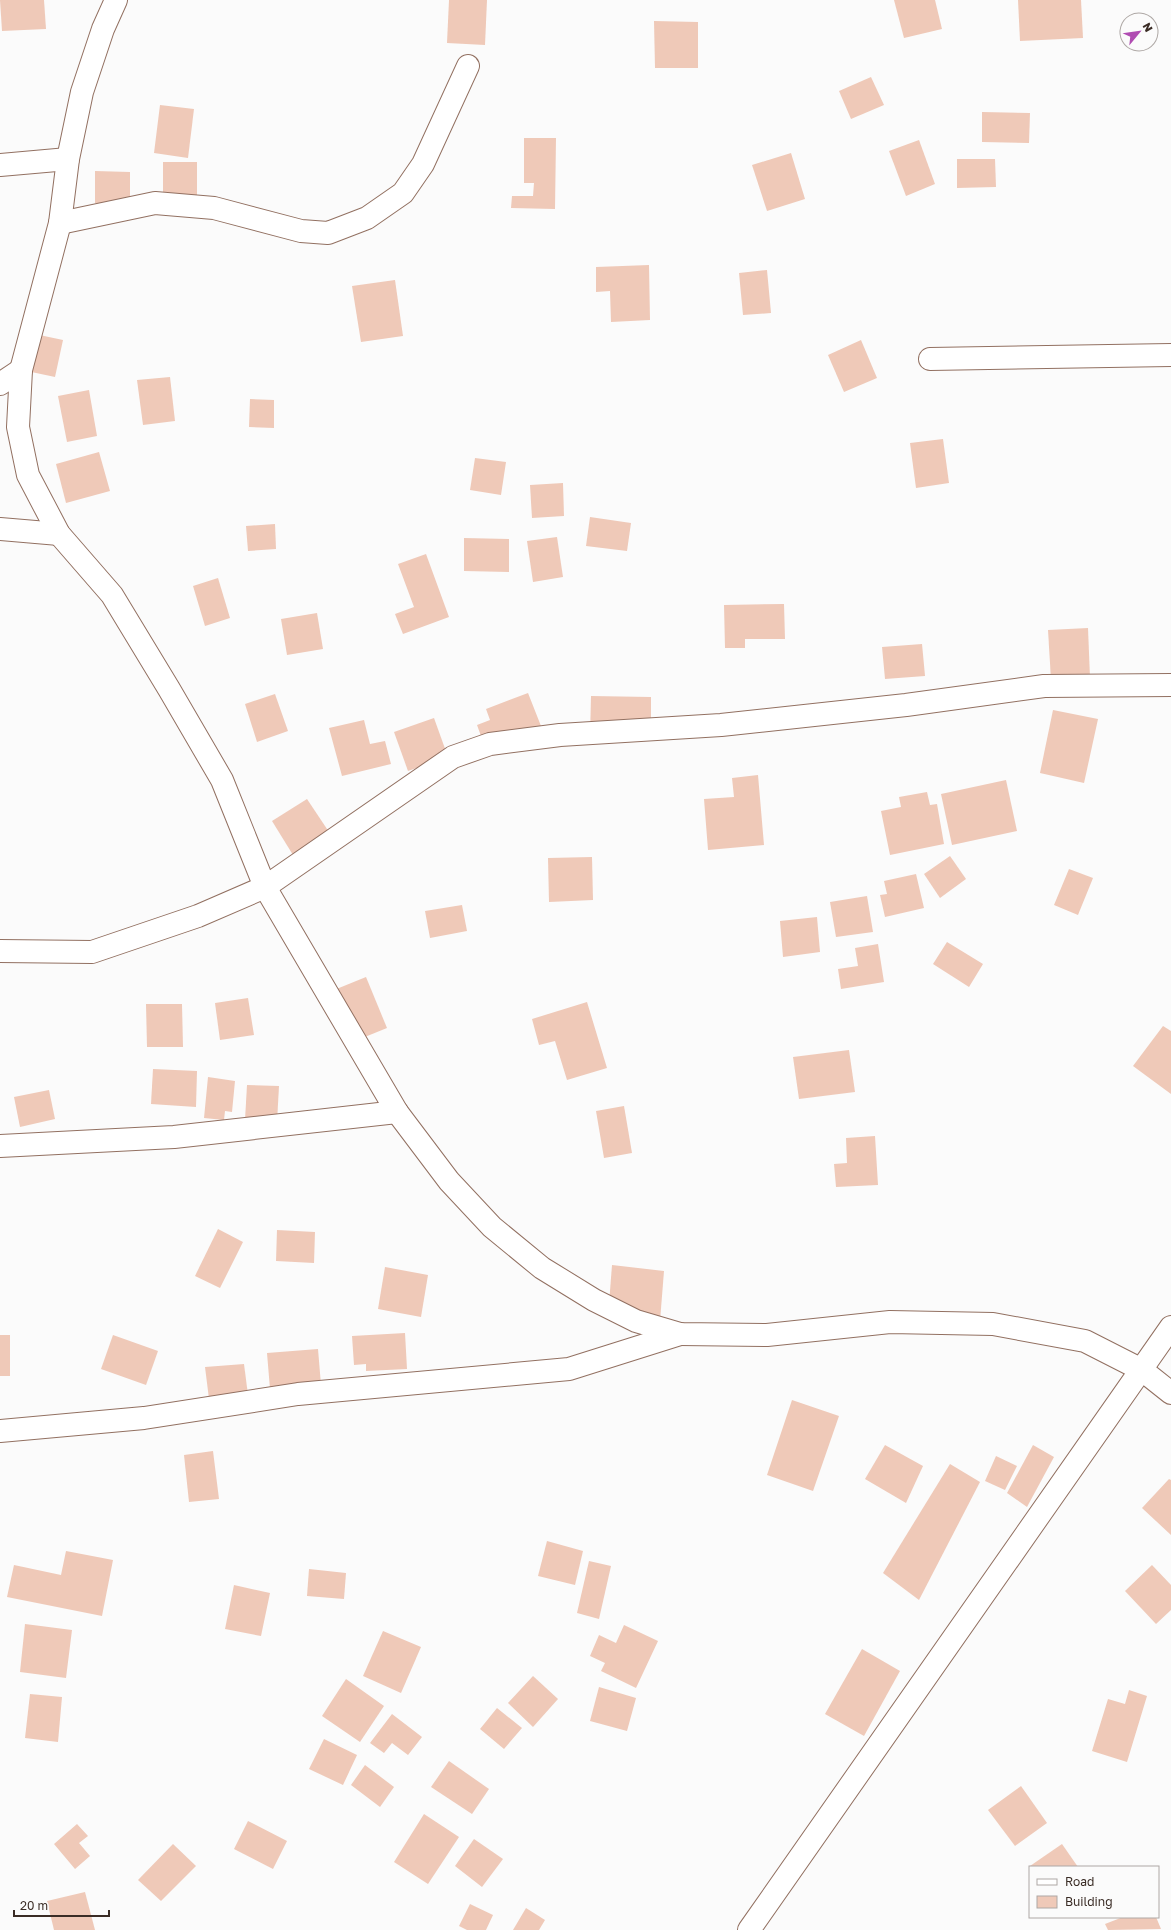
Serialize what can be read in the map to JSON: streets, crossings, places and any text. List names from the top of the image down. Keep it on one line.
{"legend":["Road","Building"],"scale_bar":"20 m","north":"top right"}
